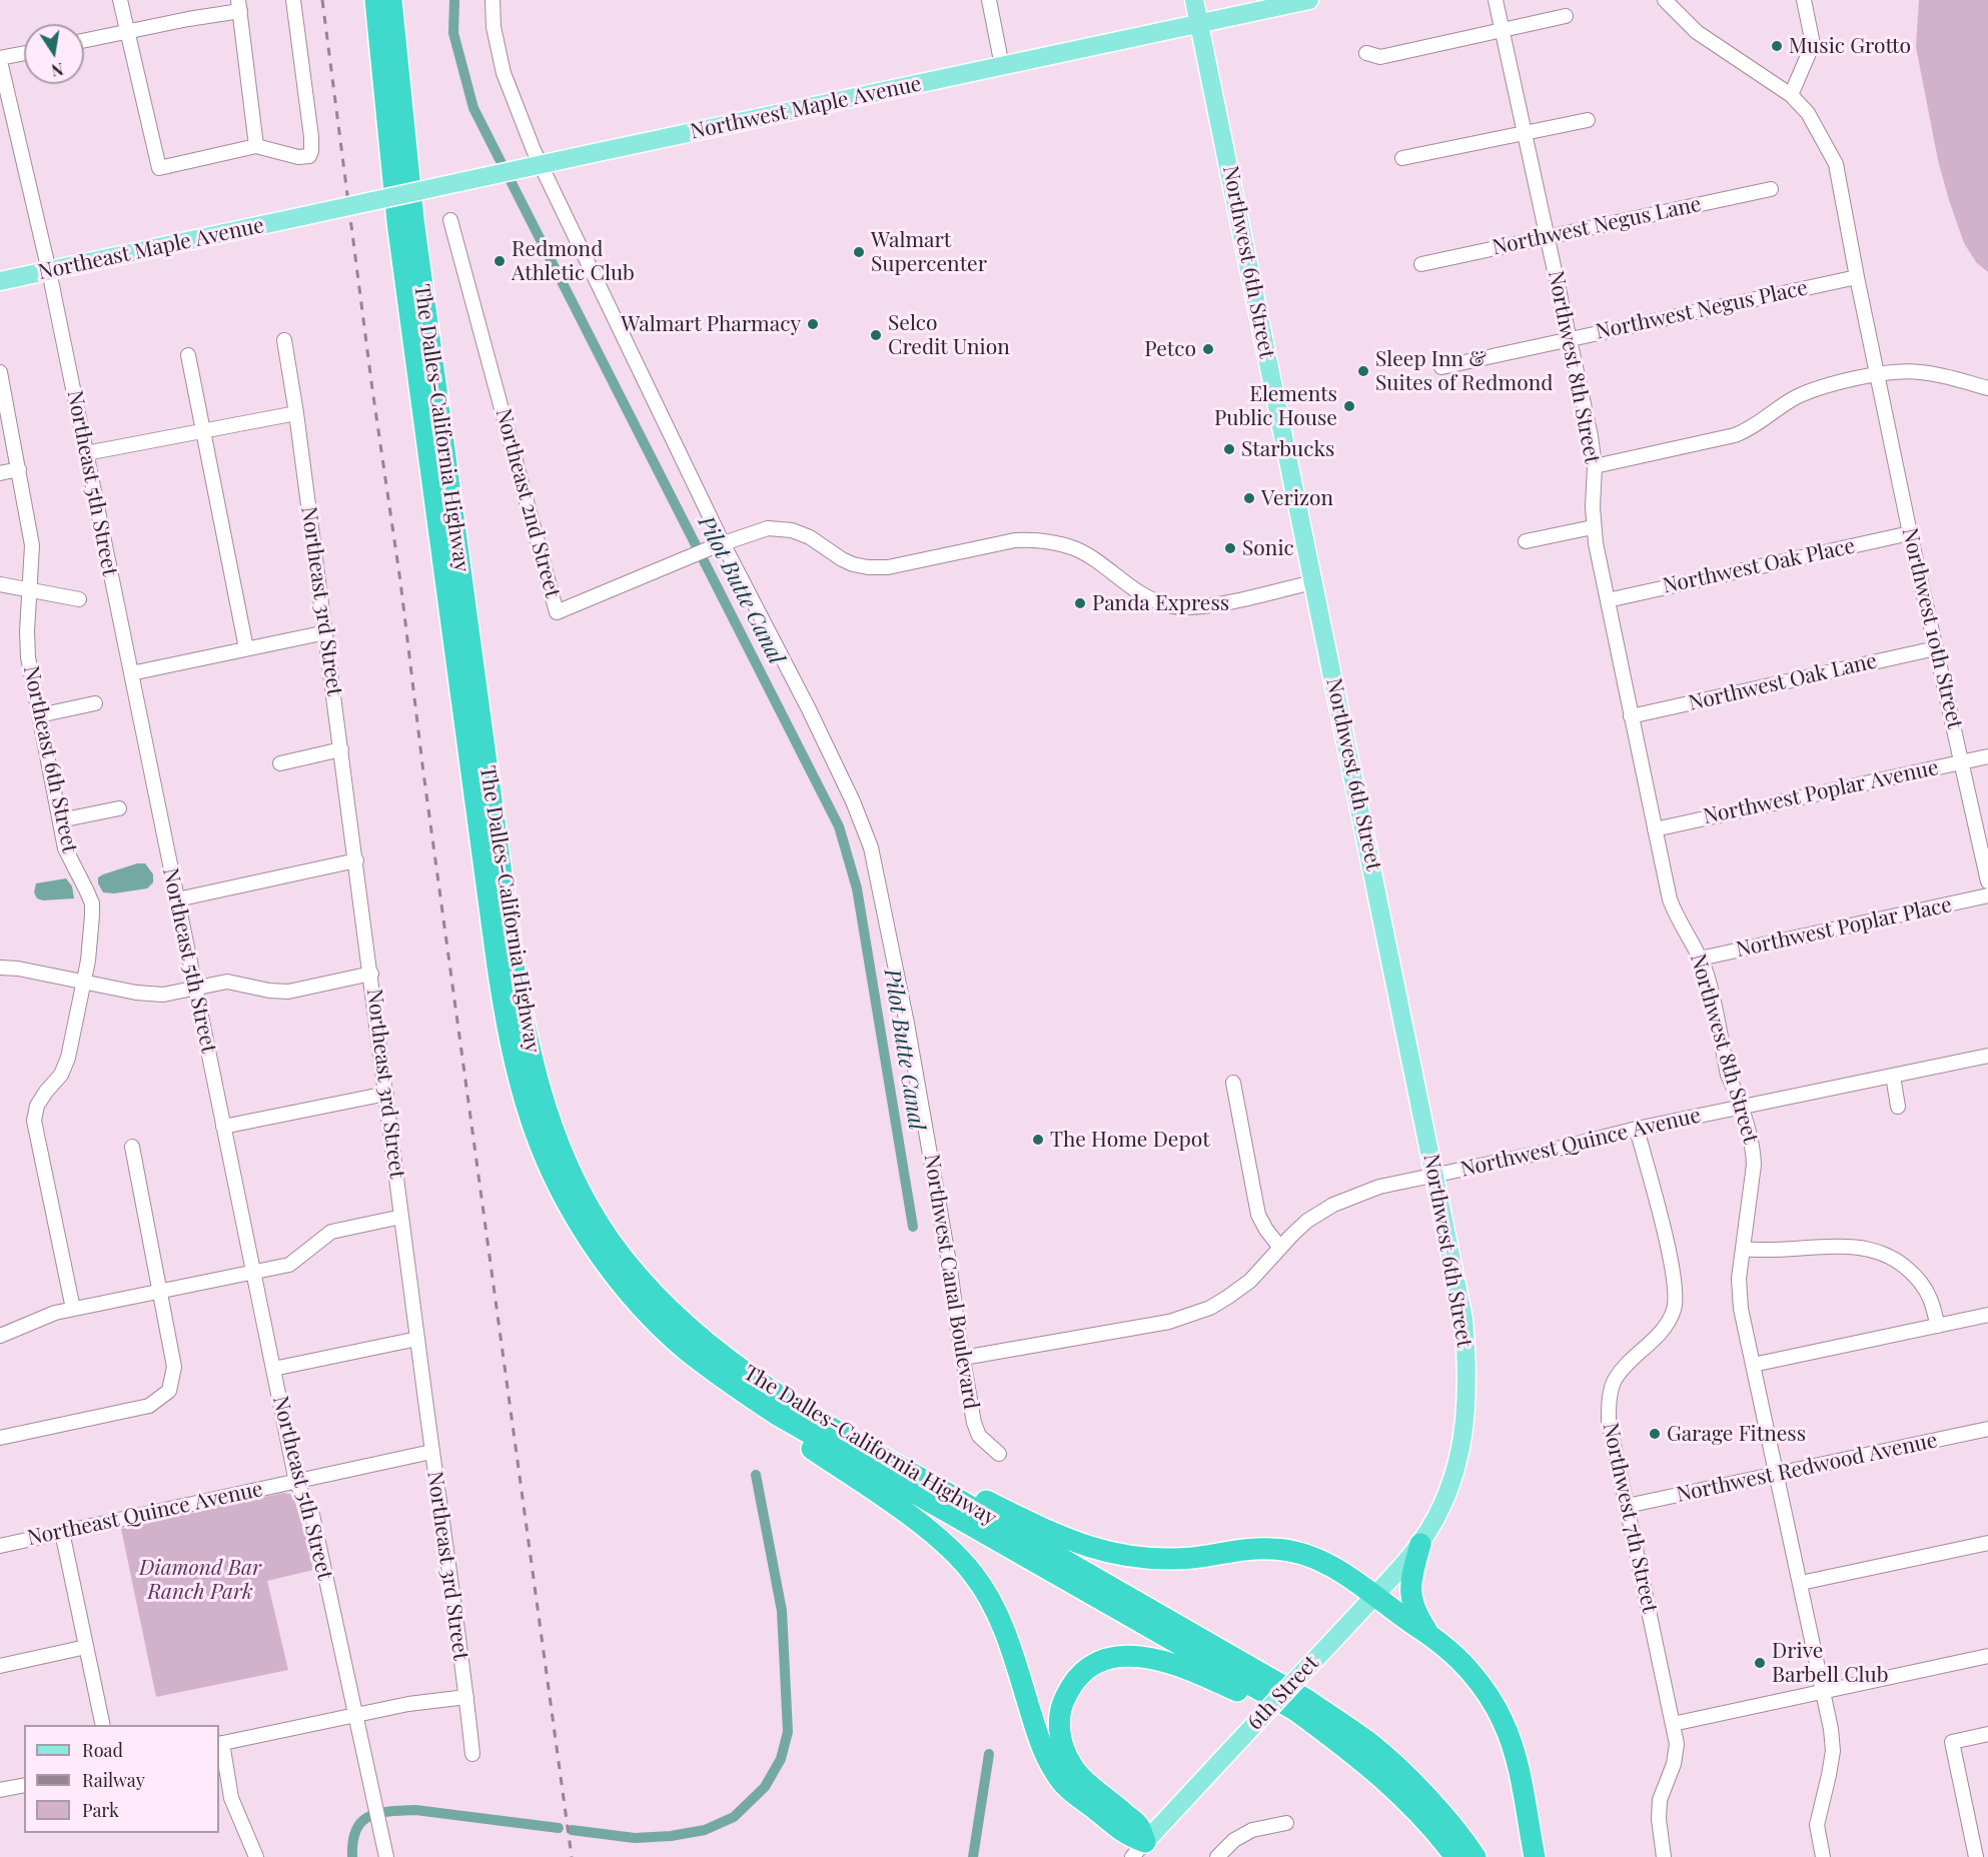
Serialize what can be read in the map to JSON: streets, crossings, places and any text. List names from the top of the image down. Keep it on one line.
{"streets":{"highway":["The Dalles-California Highway"],"main road":["Northwest Maple Avenue","Northeast Maple Avenue","Northwest 6th Street","6th Street"],"street":["Northwest Negus Lane","Northwest Negus Place","Northwest 8th Street","Northeast 5th Street","Northeast 2nd Street","Northwest Oak Place","Northeast 3rd Street","Northwest 10th Street","Northwest Oak Lane","Northeast 6th Street","Northwest Poplar Avenue","Northwest Poplar Place","Northwest Quince Avenue","Northwest Canal Boulevard","Northwest Redwood Avenue","Northeast Quince Avenue","Northwest 7th Street"]},"crossings":[["Northwest Maple Avenue","Northeast Maple Avenue"],["Northwest Maple Avenue","Northwest 6th Street"],["Northwest Negus Lane","Northwest 8th Street"],["Northeast Maple Avenue","Northeast 5th Street"],["Northwest 6th Street","Northeast 2nd Street"],["Northwest 6th Street","Northwest Quince Avenue"],["Northwest 6th Street","6th Street"],["Northwest Negus Place","Northwest 8th Street"],["Northwest Negus Place","Northwest 10th Street"],["Northwest 8th Street","Northwest Oak Place"],["Northwest 8th Street","Northwest Oak Lane"],["Northwest 8th Street","Northwest Poplar Avenue"],["Northwest 8th Street","Northwest Poplar Place"],["Northwest 8th Street","Northwest Quince Avenue"],["Northwest 8th Street","Northwest Redwood Avenue"],["Northeast 5th Street","Northeast Quince Avenue"],["Northeast 2nd Street","Northwest Canal Boulevard"],["Northwest Oak Place","Northwest 10th Street"],["Northeast 3rd Street","Northeast Quince Avenue"],["Northwest 10th Street","Northwest Oak Lane"],["Northwest 10th Street","Northwest Poplar Avenue"],["Northwest Quince Avenue","Northwest Canal Boulevard"],["Northwest Quince Avenue","Northwest 7th Street"],["Northwest Redwood Avenue","Northwest 7th Street"]],"water":["Pilot Butte Canal"],"parks":["Diamond Bar Ranch Park"],"places":["Music Grotto","Walmart Supercenter","Redmond Athletic Club","Walmart Pharmacy","Selco Credit Union","Petco","Sleep Inn & Suites of Redmond","Elements Public House","Starbucks","Verizon","Sonic","Panda Express","The Home Depot","Garage Fitness","Drive Barbell Club"],"legend":["Road","Railway","Park"],"north":"bottom"}
